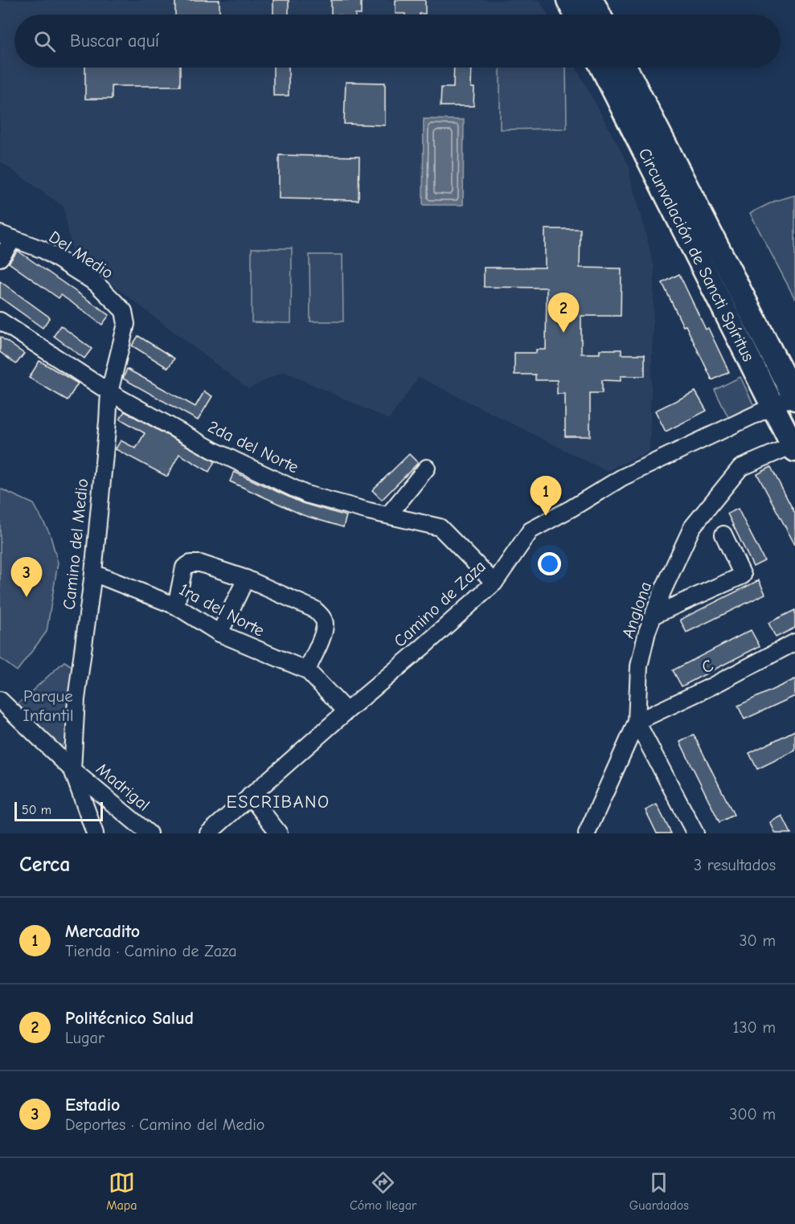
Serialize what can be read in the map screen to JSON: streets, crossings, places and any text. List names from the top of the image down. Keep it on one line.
{"streets":{"highway":["Circunvalación de Sancti Spíritus"],"street":["Del Medio","2da del Norte","Camino del Medio","Camino de Zaza","1ra del Norte","Anglona","C","Madrigal"]},"crossings":[["Del Medio","Camino del Medio"],["Circunvalación de Sancti Spíritus","Camino de Zaza"],["Circunvalación de Sancti Spíritus","Anglona"],["2da del Norte","Camino del Medio"],["2da del Norte","Camino de Zaza"],["Camino del Medio","1ra del Norte"],["Camino del Medio","Madrigal"],["Camino de Zaza","1ra del Norte"],["Anglona","C"]],"districts":["ESCRIBANO"],"parks":["Parque Infantil"],"scale_bar":"50 m","page":{"search":"Buscar aquí","pins":["2","1","3"],"scale":"50 m","heading":["Cerca","3 resultados"],"list":[{"mark":"1","name":"Mercadito","note":"Tienda · Camino de Zaza","value":"30 m"},{"mark":"2","name":"Politécnico Salud","note":"Lugar","value":"130 m"},{"mark":"3","name":"Estadio","note":"Deportes · Camino del Medio","value":"300 m"}],"nav":["Mapa","Cómo llegar","Guardados"]}}
